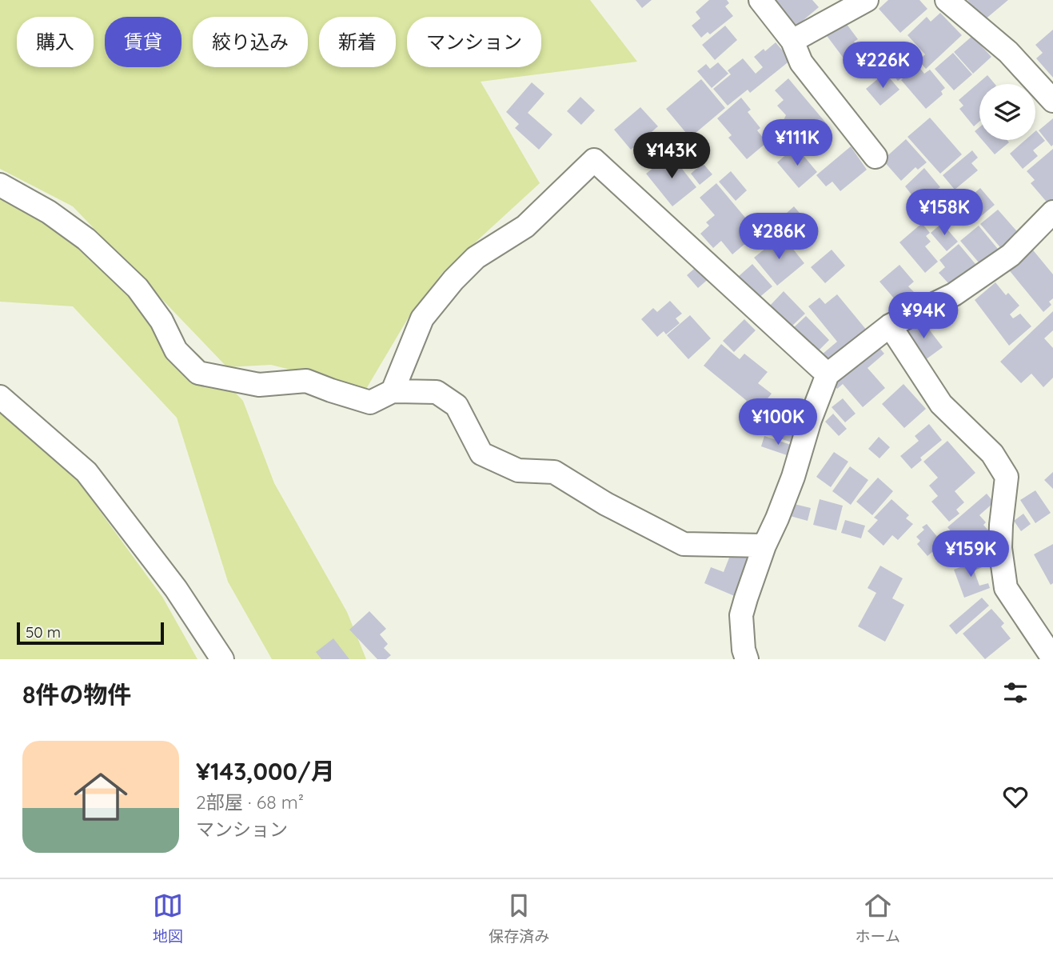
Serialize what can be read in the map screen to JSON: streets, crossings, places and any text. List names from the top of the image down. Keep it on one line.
{"scale_bar":"50 m","page":{"chip":["購入","賃貸","絞り込み","新着","マンション"],"price":["¥226K","¥111K","¥143K","¥158K","¥286K","¥94K","¥100K","¥159K"],"scale":"50 m","heading":"8件の物件","list":[{"name":"¥143,000/月","note":"2部屋 · 68 m² · マンション"}],"tabs":["地図","保存済み","ホーム"]}}
